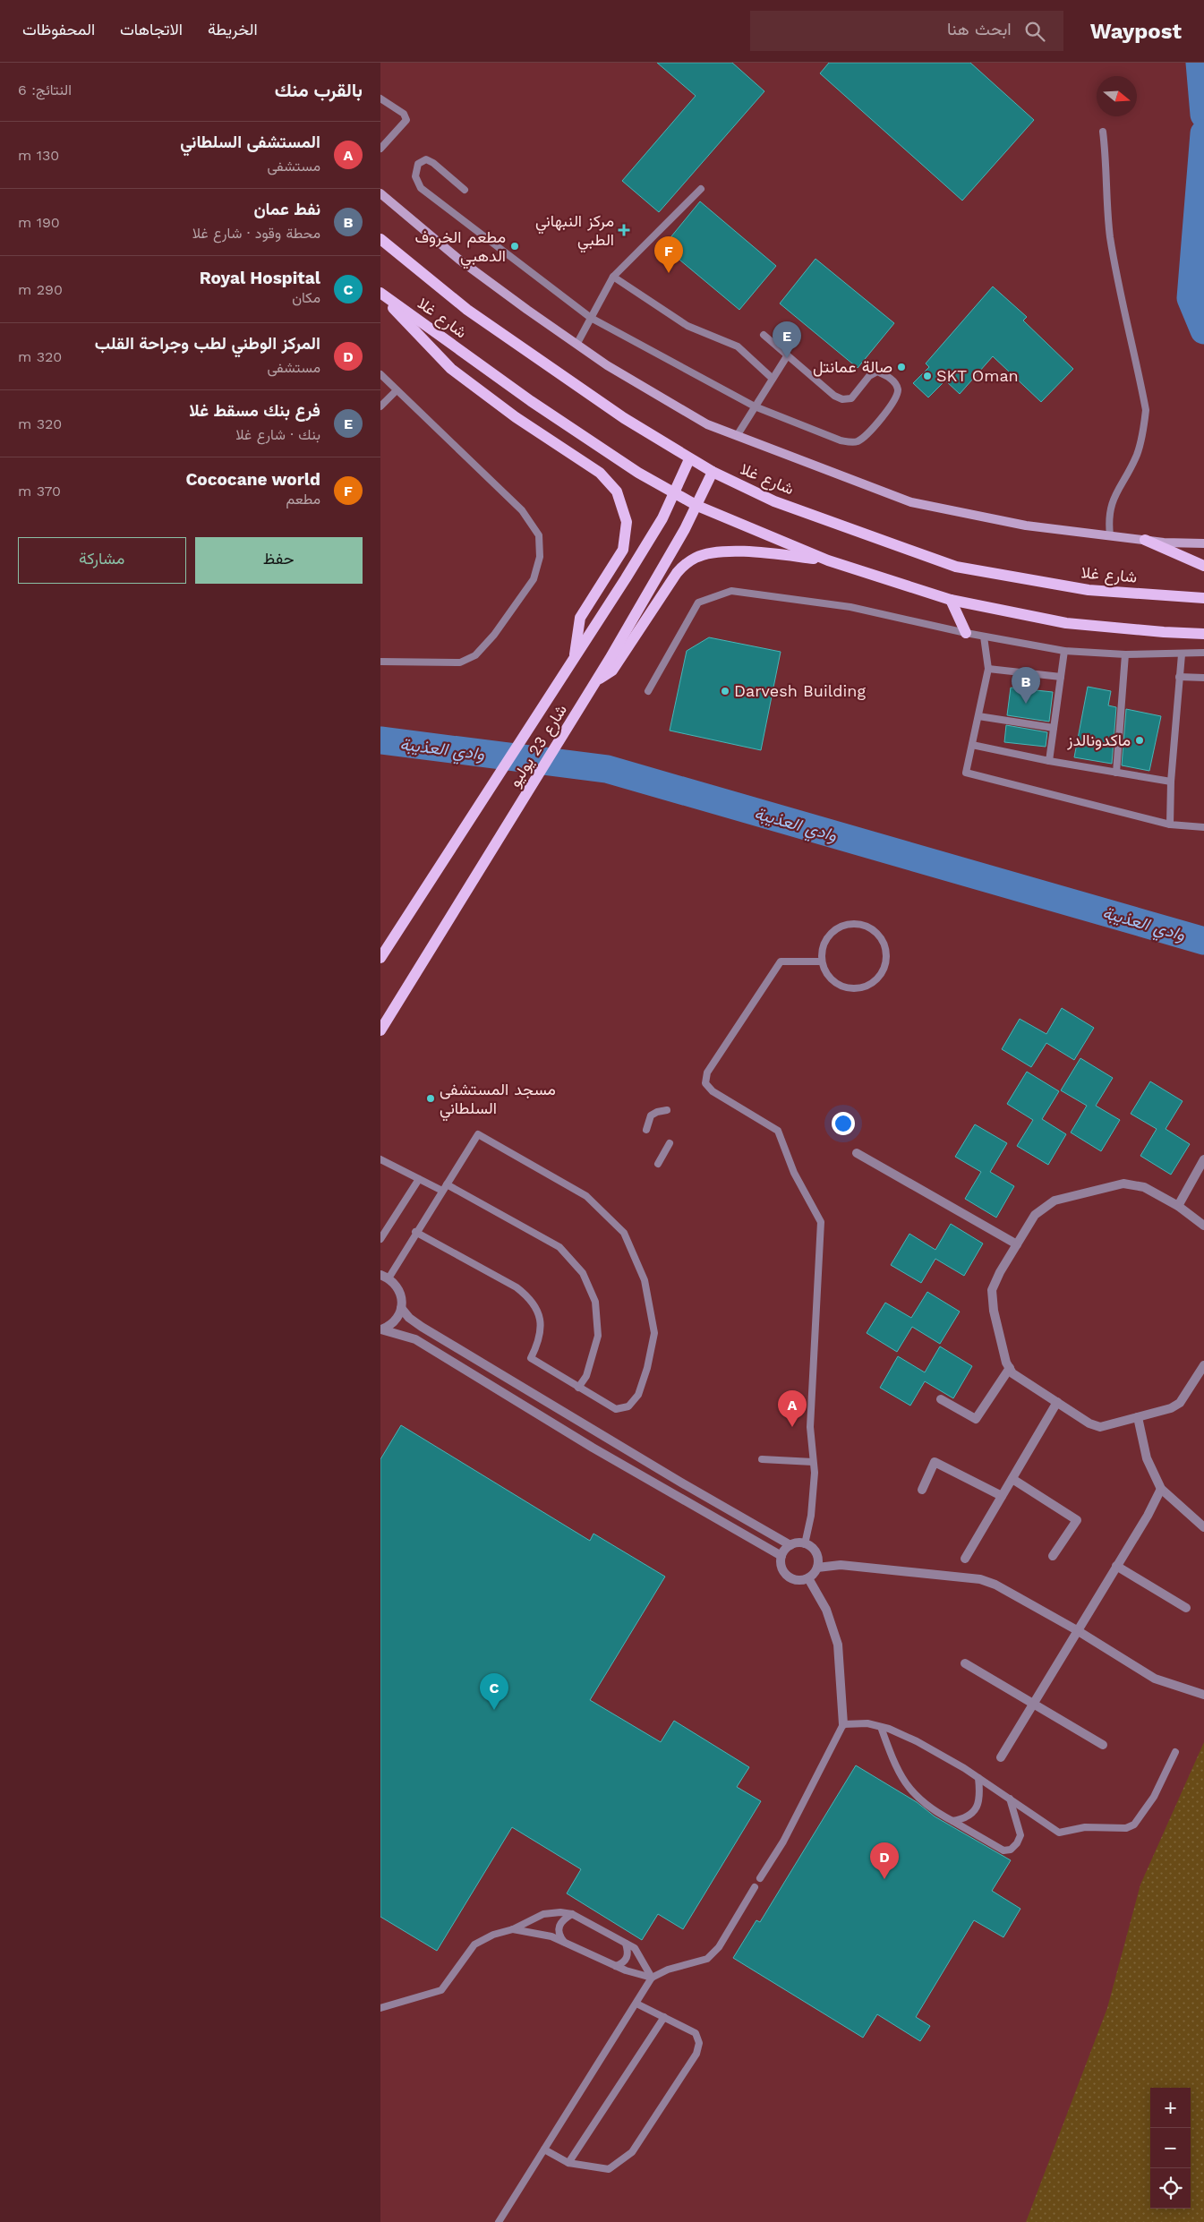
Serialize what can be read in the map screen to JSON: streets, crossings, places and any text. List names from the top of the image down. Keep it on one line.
{"streets":{"main road":["شارع غلا","شارع 23 يوليو"]},"crossings":[["شارع غلا","شارع 23 يوليو"]],"water":["وادي العذيبة"],"places":{"health":["مركز النبهاني الطبي"],"other":["مطعم الخروف الدهبي","صالة عمانتل","SKT Oman","Darvesh Building","ماكدونالدز","مسجد المستشفى السلطاني"]},"north":"right","page":{"header":"Waypost","search":"ابحث هنا","nav":["الخريطة","الاتجاهات","المحفوظات"],"heading":["بالقرب منك","النتائج: 6"],"list":[{"mark":"A","name":"المستشفى السلطاني","note":"مستشفى","value":"130 m"},{"mark":"B","name":"نفط عمان","note":"محطة وقود · شارع غلا","value":"190 m"},{"mark":"C","name":"Royal Hospital","note":"مكان","value":"290 m"},{"mark":"D","name":"المركز الوطني لطب وجراحة القلب","note":"مستشفى","value":"320 m"},{"mark":"E","name":"فرع بنك مسقط غلا","note":"بنك · شارع غلا","value":"320 m"},{"mark":"F","name":"Cococane world","note":"مطعم","value":"370 m"}],"pins":["F","E","B","A","C","D"],"buttons":["حفظ","مشاركة"],"map_buttons":["+","−"]}}
